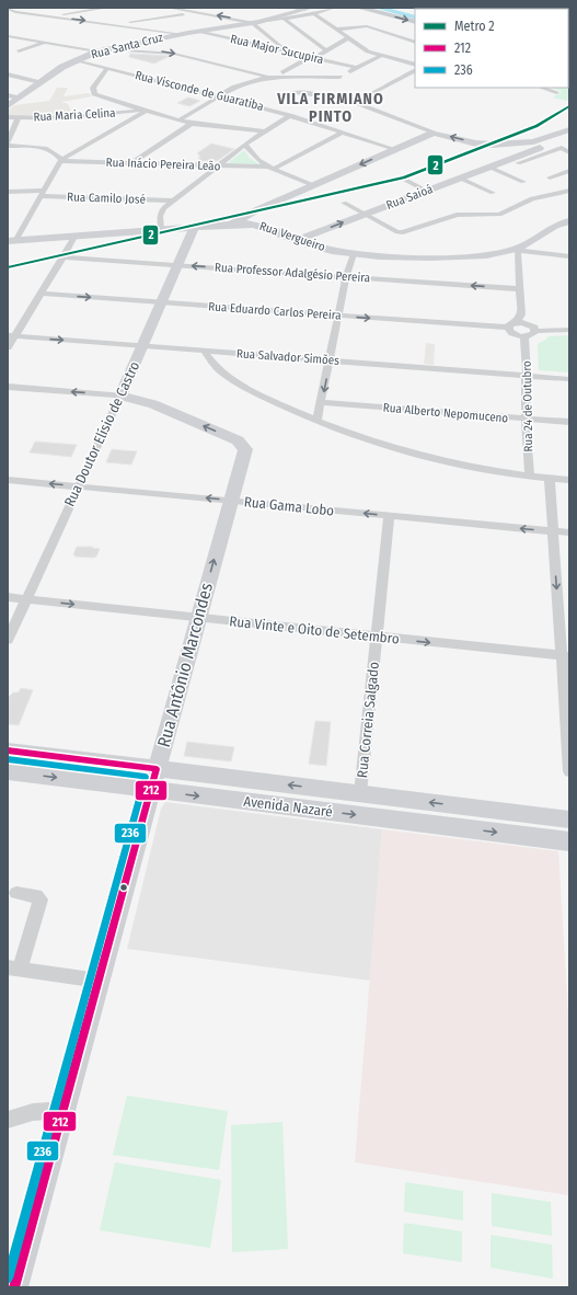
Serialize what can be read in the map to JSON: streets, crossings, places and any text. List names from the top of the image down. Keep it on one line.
{"streets":{"street":["Rua Santa Cruz","Rua Major Sucupira","Rua Visconde de Guaratiba","Rua Maria Celina","Rua Inácio Pereira Leão","Rua Saioá","Rua Camilo José","Rua Vergueiro","Rua Professor Adalgésio Pereira","Rua Eduardo Carlos Pereira","Rua Salvador Simões","Rua 24 de Outubro","Rua Alberto Nepomuceno","Rua Doutor Elísio de Castro","Rua Gama Lobo","Rua Vinte e Oito de Setembro","Rua Antônio Marcondes","Rua Correia Salgado","Avenida Nazaré"]},"crossings":[["Rua Santa Cruz","Rua Major Sucupira"],["Rua Santa Cruz","Rua Visconde de Guaratiba"],["Rua Saioá","Rua Vergueiro"],["Rua Vergueiro","Rua Doutor Elísio de Castro"],["Rua Professor Adalgésio Pereira","Rua Doutor Elísio de Castro"],["Rua Eduardo Carlos Pereira","Rua Doutor Elísio de Castro"],["Rua Salvador Simões","Rua 24 de Outubro"],["Rua Salvador Simões","Rua Doutor Elísio de Castro"],["Rua 24 de Outubro","Rua Alberto Nepomuceno"],["Rua Doutor Elísio de Castro","Rua Gama Lobo"],["Rua Doutor Elísio de Castro","Rua Vinte e Oito de Setembro"],["Rua Doutor Elísio de Castro","Rua Antônio Marcondes"],["Rua Gama Lobo","Rua Antônio Marcondes"],["Rua Gama Lobo","Rua Correia Salgado"],["Rua Vinte e Oito de Setembro","Rua Antônio Marcondes"],["Rua Vinte e Oito de Setembro","Rua Correia Salgado"],["Rua Antônio Marcondes","Avenida Nazaré"],["Rua Correia Salgado","Avenida Nazaré"]],"one_way":["Rua Vinte e Oito de Setembro"],"districts":["VILA FIRMIANO PINTO"],"lines":["metro line 2","transit line 212","transit line 236"],"legend":["Metro 2","212","236"]}
